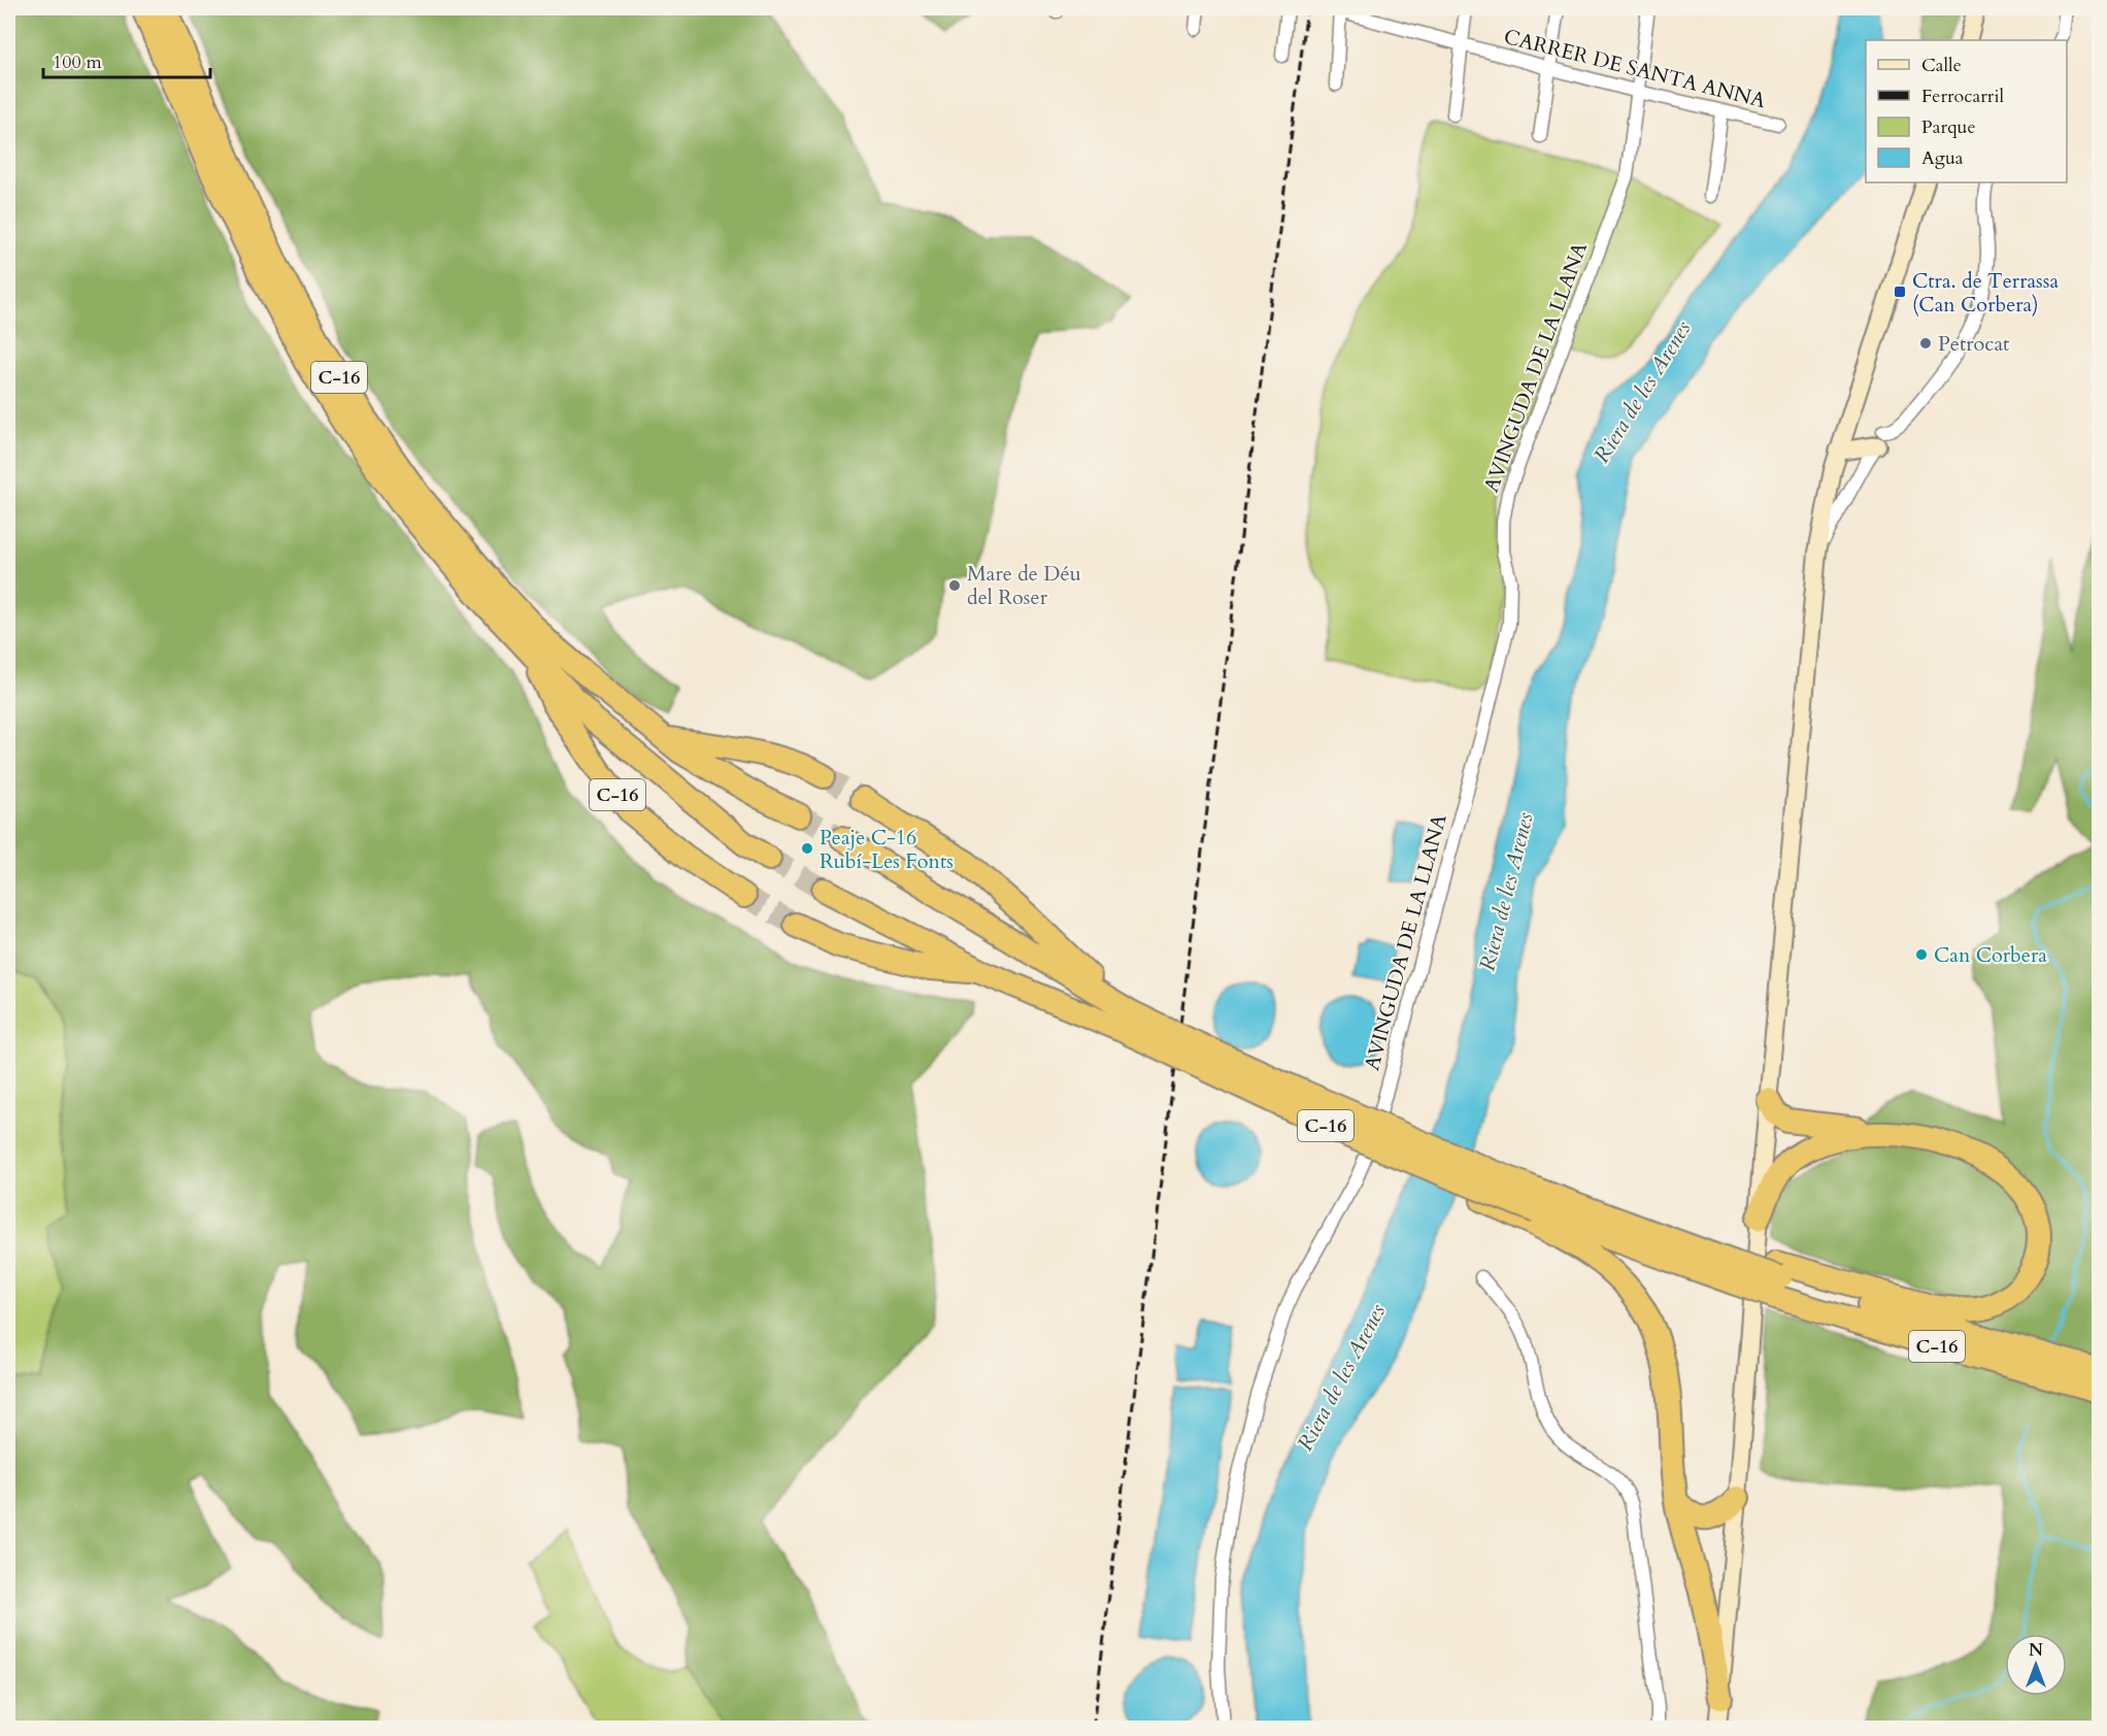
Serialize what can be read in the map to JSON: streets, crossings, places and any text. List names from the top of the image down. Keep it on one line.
{"streets":{"highway":["C-16"],"street":["CARRER DE SANTA ANNA","AVINGUDA DE LA LLANA"]},"crossings":[["CARRER DE SANTA ANNA","AVINGUDA DE LA LLANA"]],"water":["Riera de les Arenes"],"places":{"transit":["Ctra. de Terrassa (Can Corbera)"],"other":["Petrocat","Mare de Déu del Roser","Peaje C-16 Rubí-Les Fonts","Can Corbera"]},"legend":["Calle","Ferrocarril","Parque","Agua"],"scale_bar":"100 m","north":"top"}
